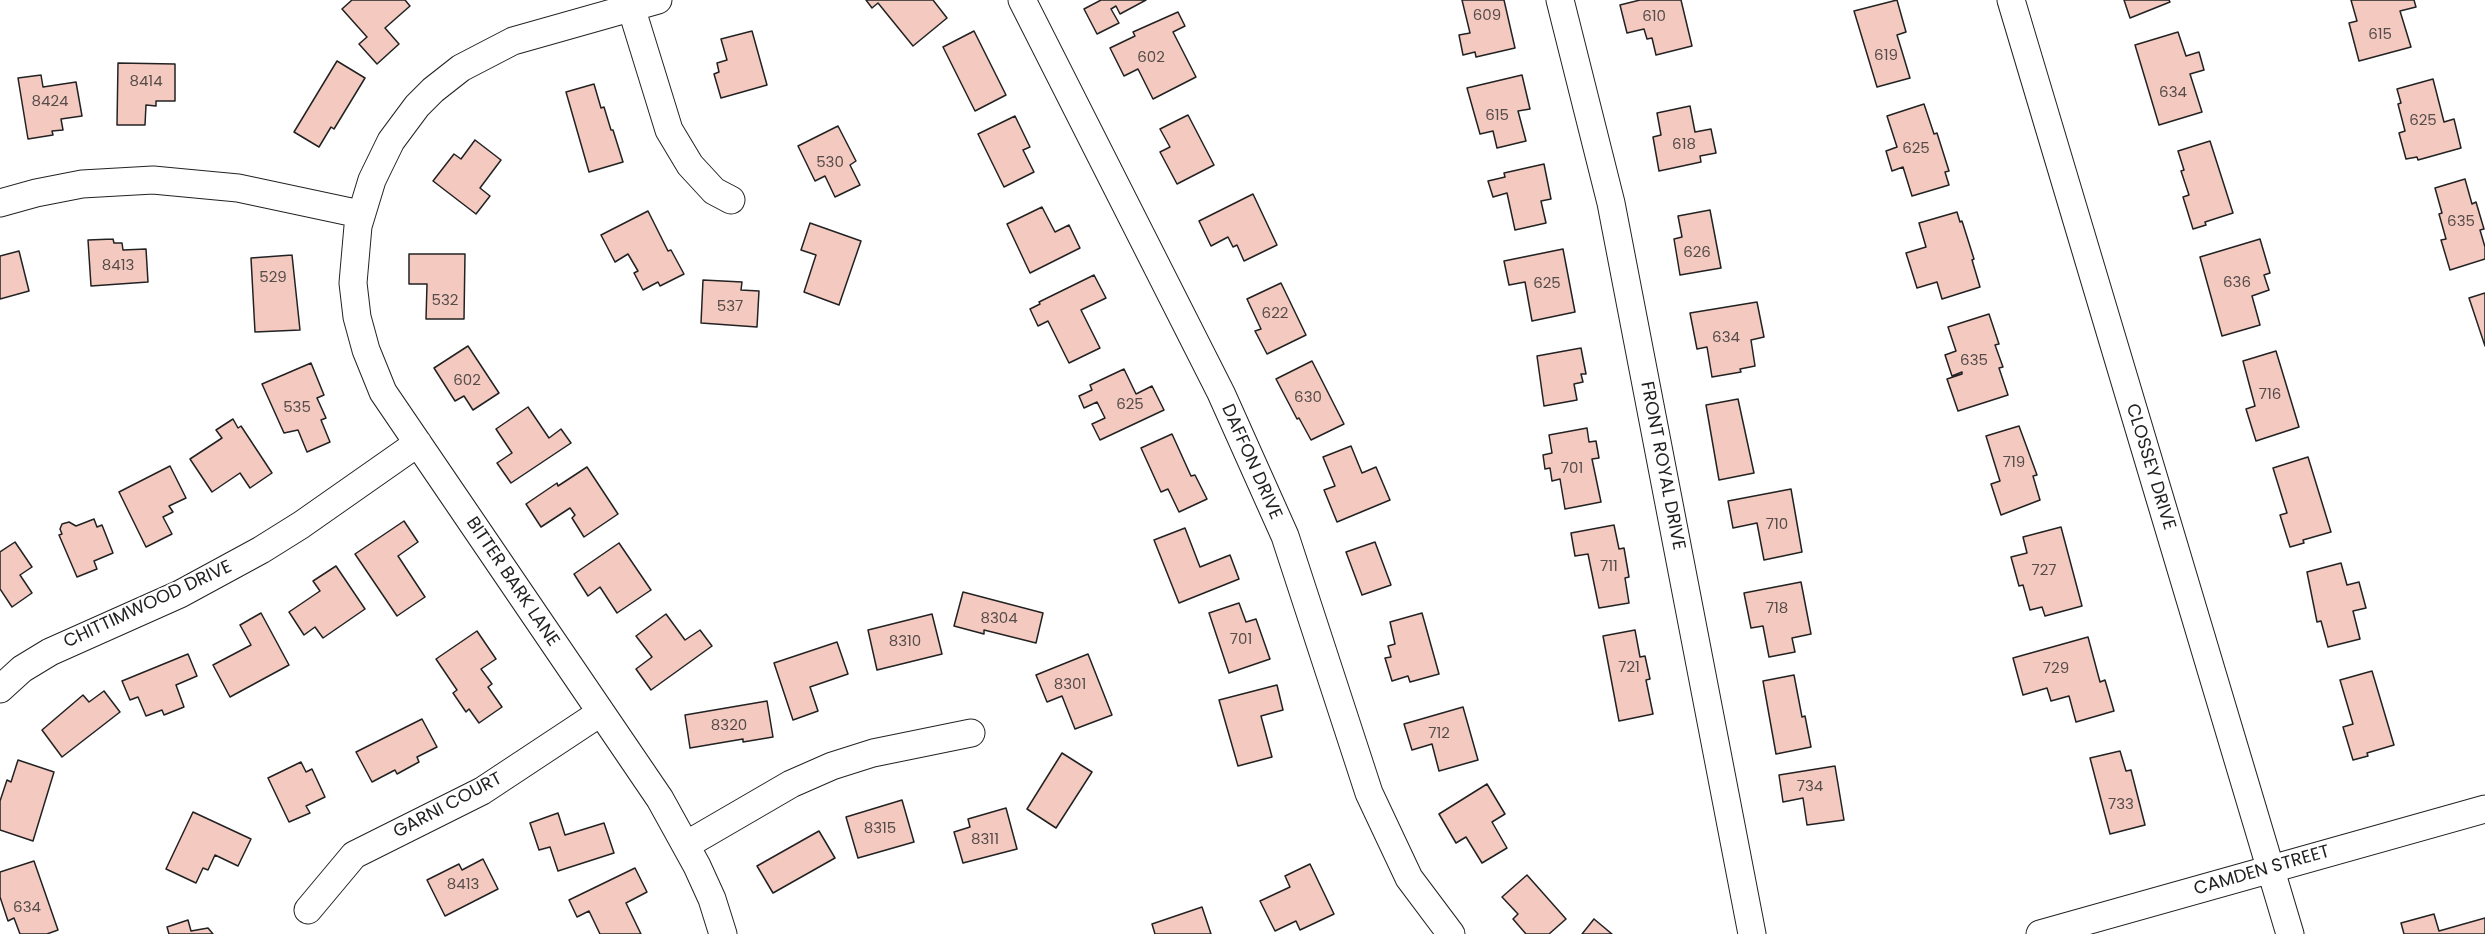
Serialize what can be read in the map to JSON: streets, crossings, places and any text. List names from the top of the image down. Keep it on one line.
{"streets":{"street":["DAFFON DRIVE","FRONT ROYAL DRIVE","CLOSSEY DRIVE","BITTER BARK LANE","CHITTIMWOOD DRIVE","GARNI COURT","CAMDEN STREET"]},"crossings":[["CLOSSEY DRIVE","CAMDEN STREET"],["BITTER BARK LANE","CHITTIMWOOD DRIVE"],["BITTER BARK LANE","GARNI COURT"]],"house_numbers":["609","610","615","619","602","8414","634","8424","615","625","618","625","530","635","626","8413","529","636","625","532","537","622","634","635","602","716","630","625","535","719","701","710","711","727","718","8304","701","8310","721","729","8301","8320","712","734","733","8315","8311","8413","634"]}
